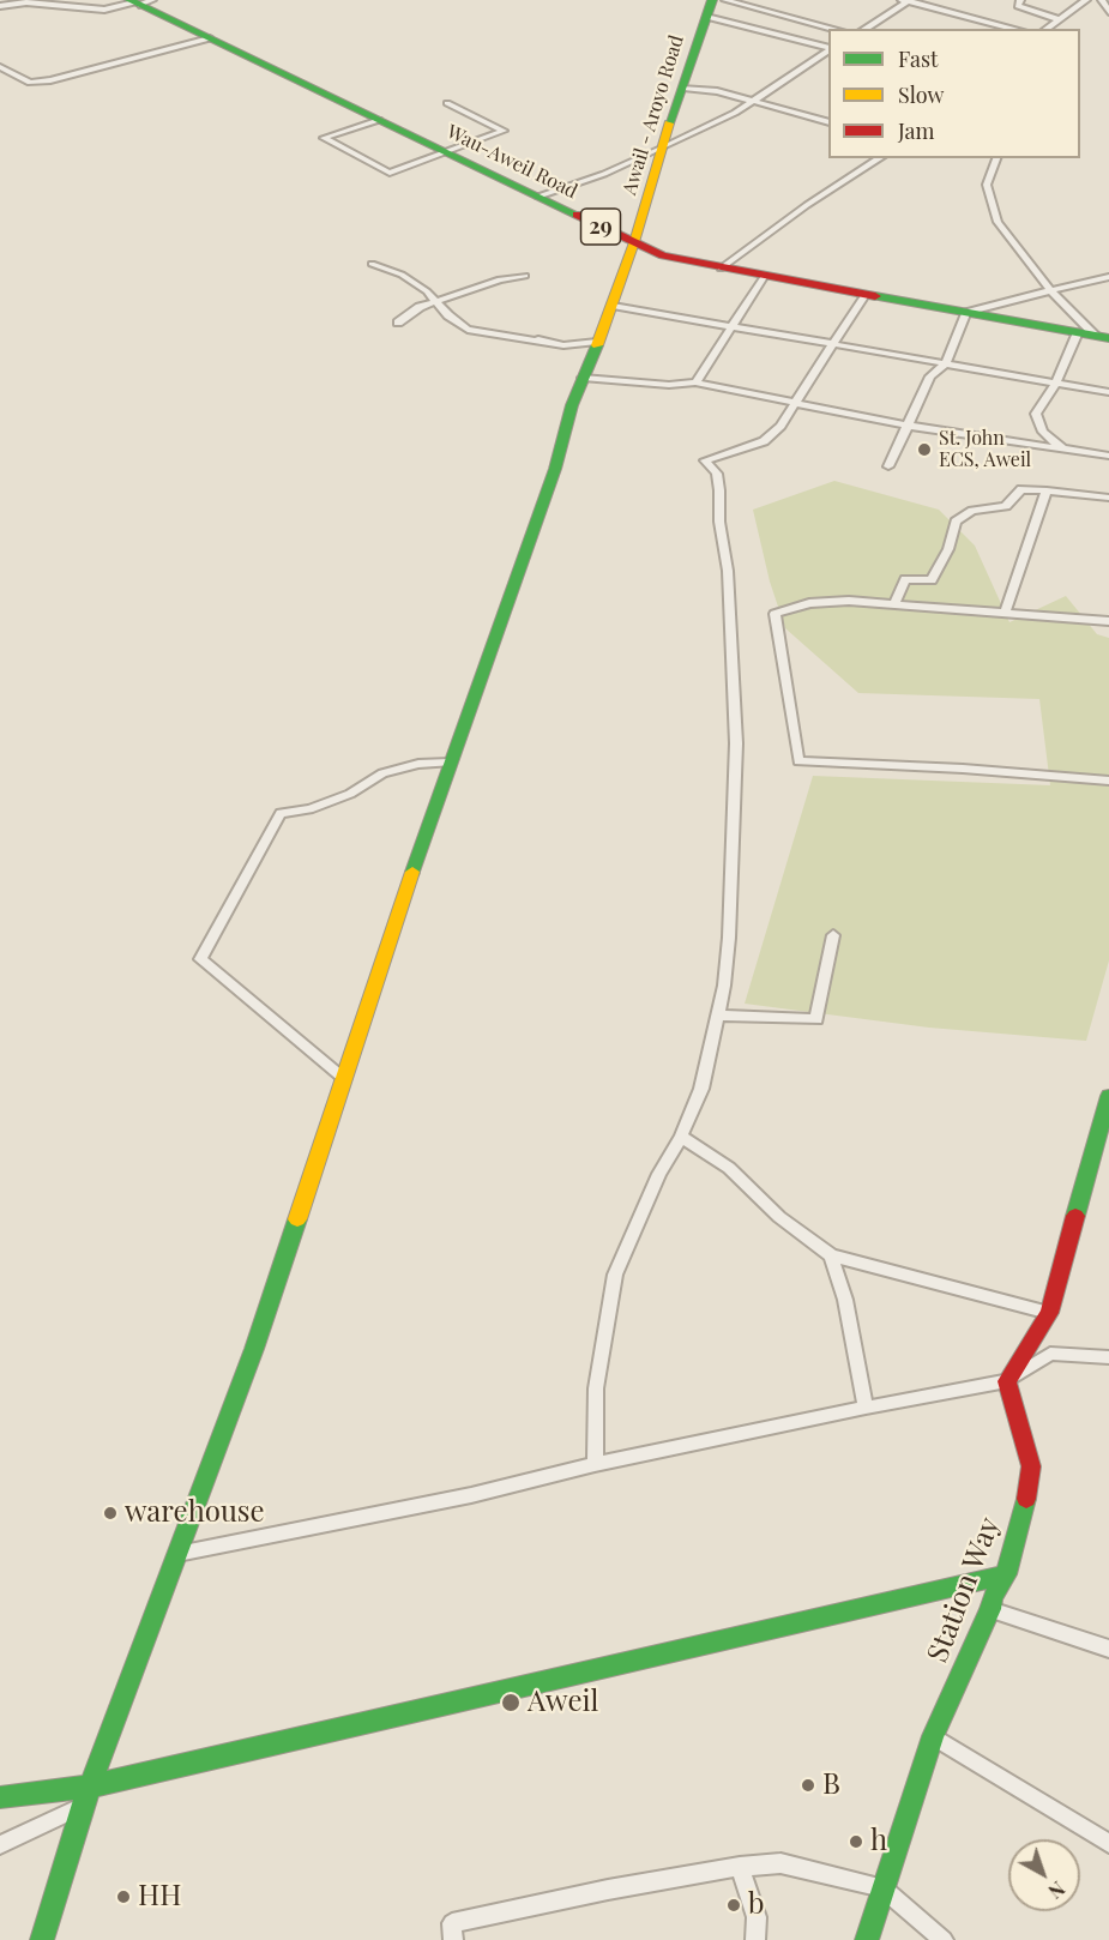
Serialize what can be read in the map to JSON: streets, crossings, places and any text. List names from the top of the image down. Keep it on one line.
{"streets":{"street":["Awail - Aroyo Road","Wau-Aweil Road","29","Station Way"]},"crossings":[["Awail - Aroyo Road","Wau-Aweil Road"]],"places":["St. John ECS, Aweil","warehouse","Aweil","B","h","HH","b"],"legend":["Fast","Slow","Jam"],"north":"bottom right"}
